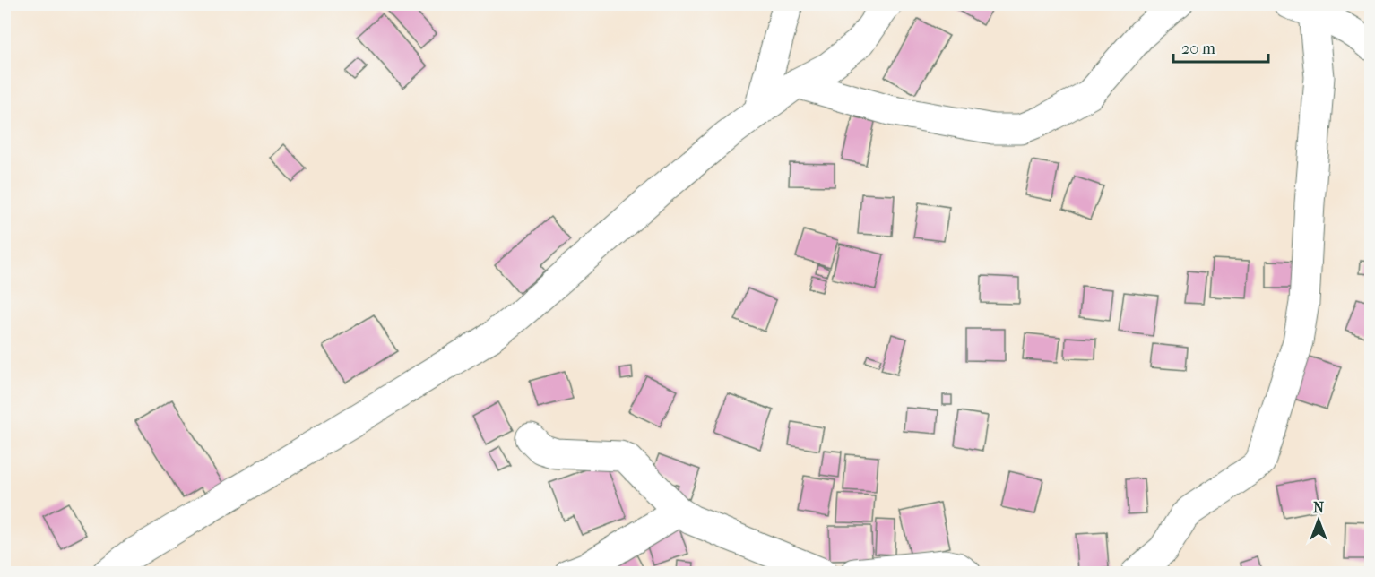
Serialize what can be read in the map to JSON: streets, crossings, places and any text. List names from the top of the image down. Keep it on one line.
{"scale_bar":"20 m","north":"top"}
